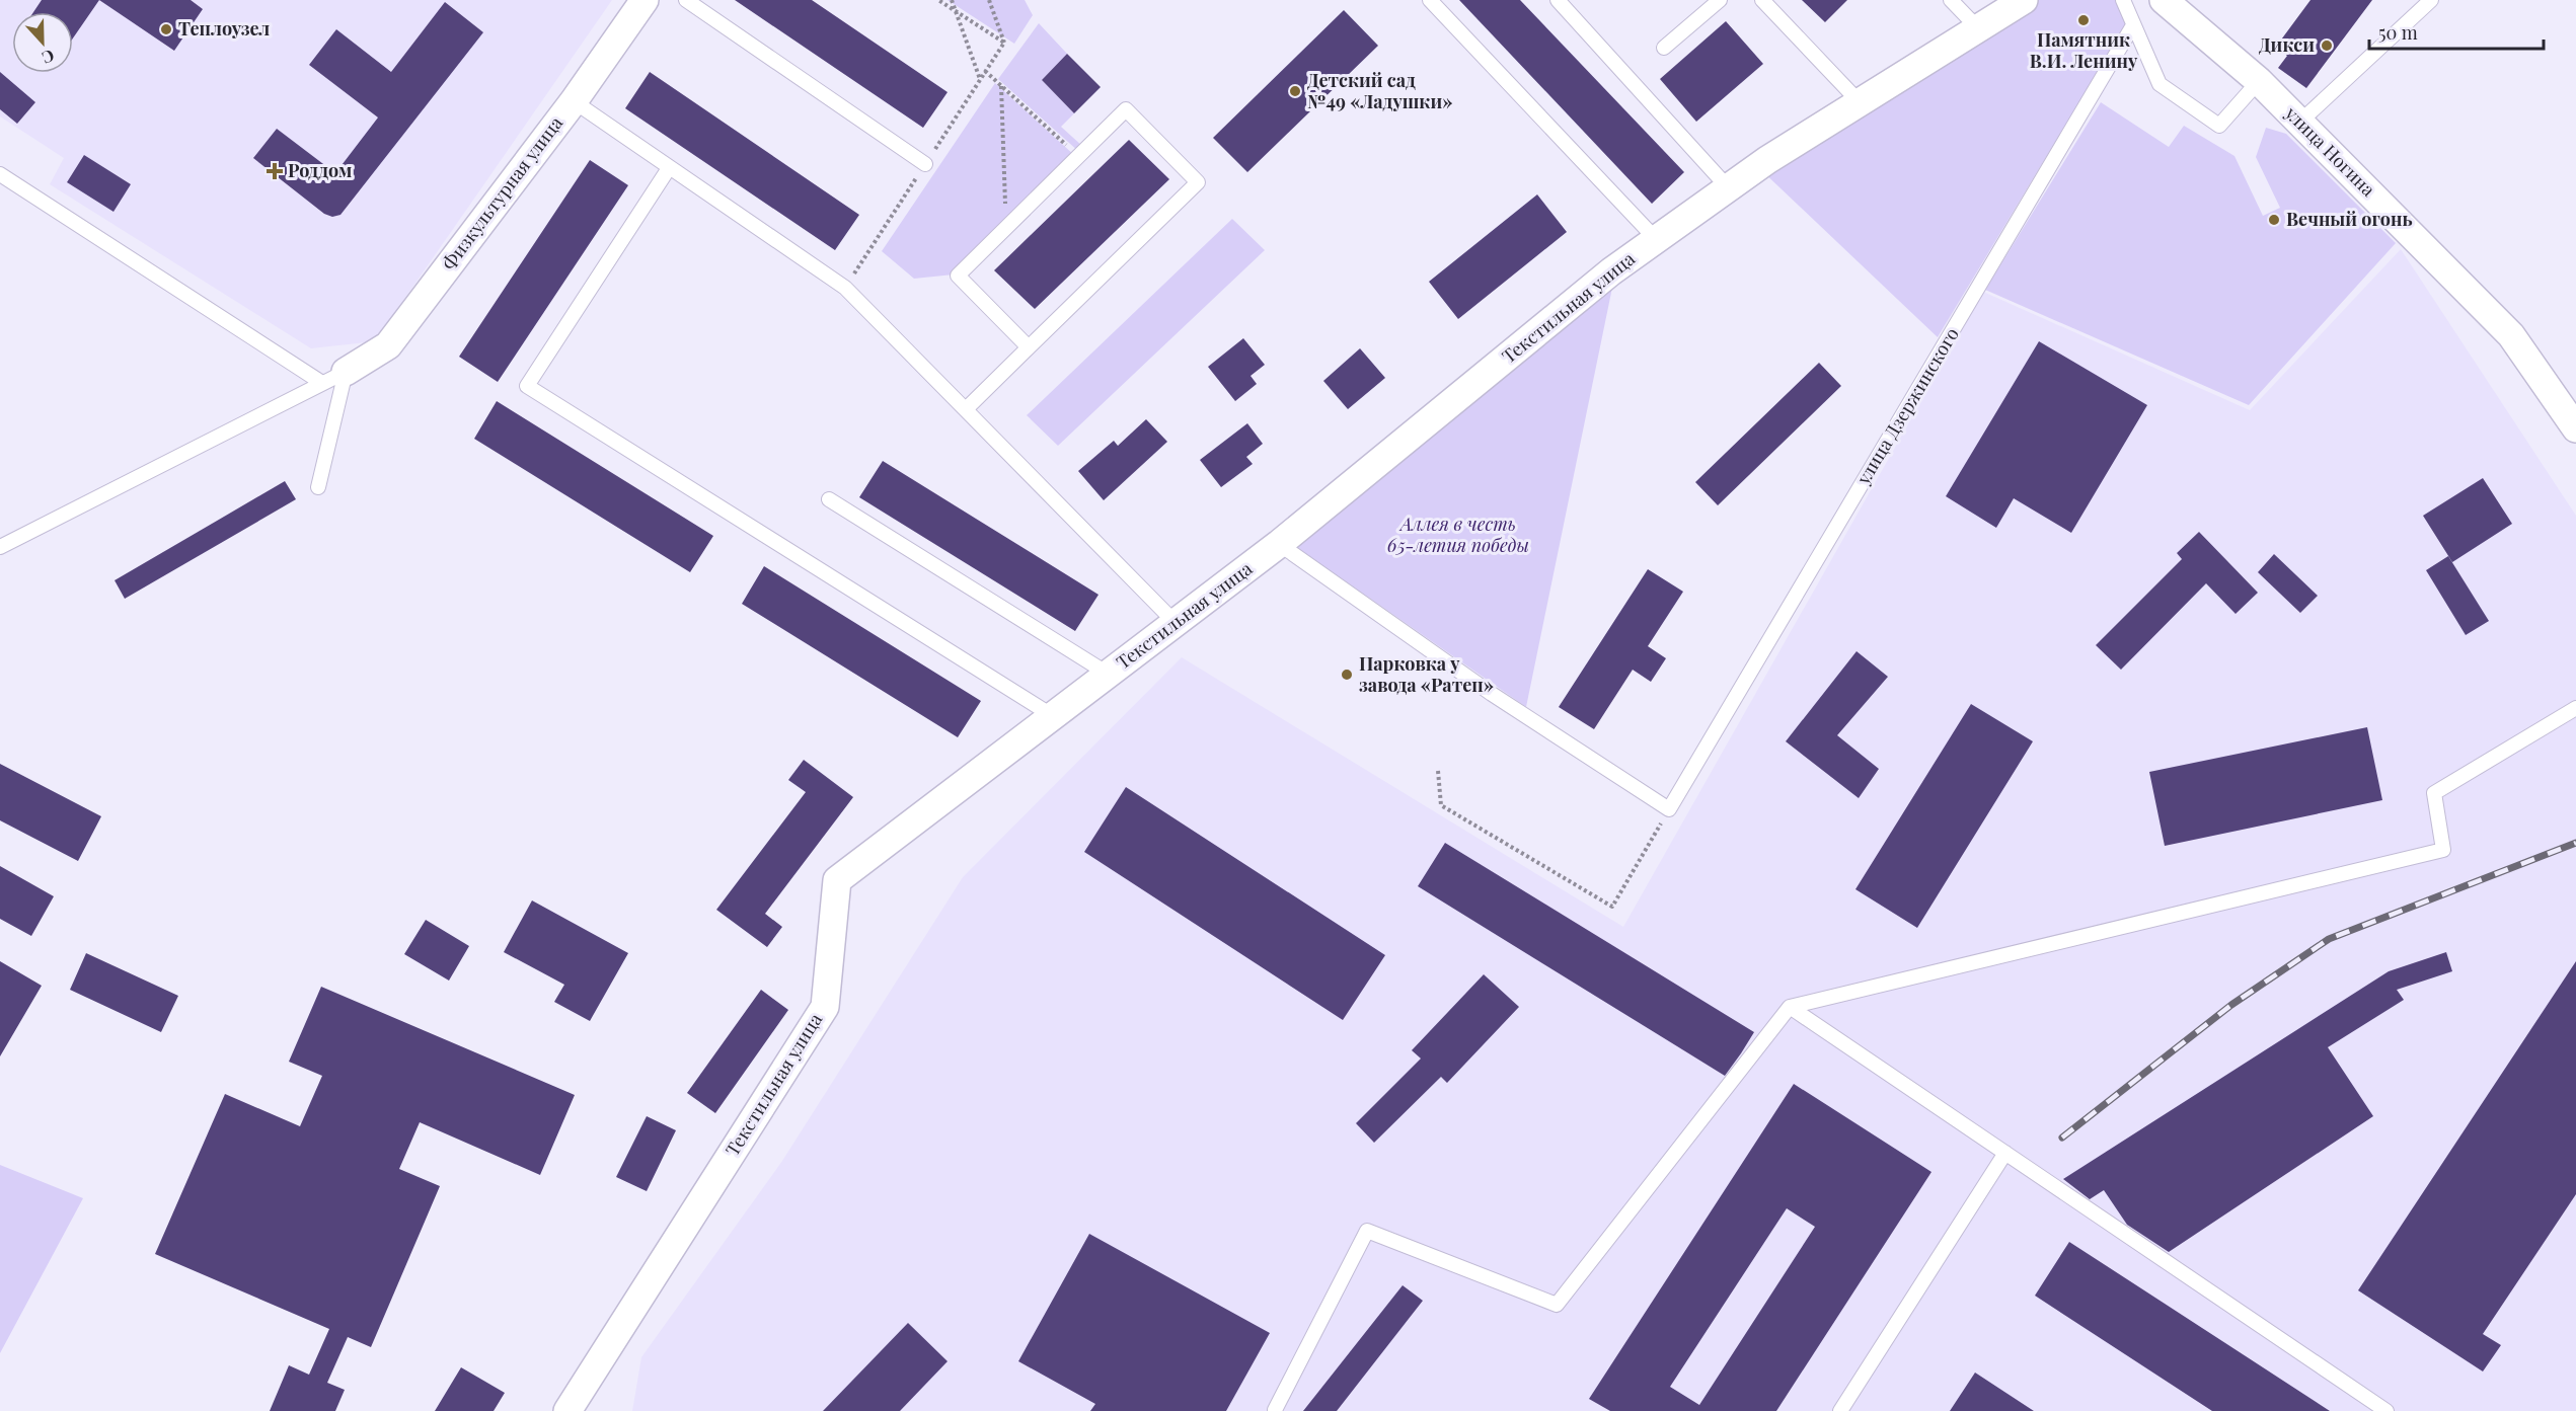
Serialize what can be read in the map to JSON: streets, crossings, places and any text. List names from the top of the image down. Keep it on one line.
{"streets":{"street":["улица Ногина","Физкультурная улица","Текстильная улица"],"lane":["улица Дзержинского"]},"parks":["Аллея в честь 65-летия победы"],"places":{"other":["Памятник В.И. Ленину","Теплоузел","Дикси","Детский сад №49 «Ладушки»","Вечный огонь","Парковка у завода «Ратеп»"],"health":["Роддом"]},"scale_bar":"50 m","north":"bottom"}
